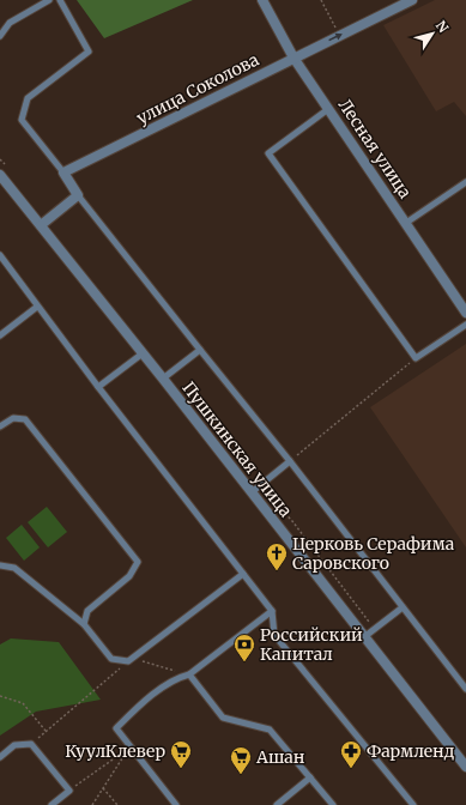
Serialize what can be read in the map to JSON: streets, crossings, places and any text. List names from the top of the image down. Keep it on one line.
{"streets":{"street":["улица Соколова","Лесная улица","Пушкинская улица"]},"crossings":[["улица Соколова","Лесная улица"]],"places":{"church":["Церковь Серафима Саровского"],"bank":["Российский Капитал"],"supermarket":["КуулКлевер","Ашан"],"pharmacy":["Фармленд"]},"north":"top right"}
